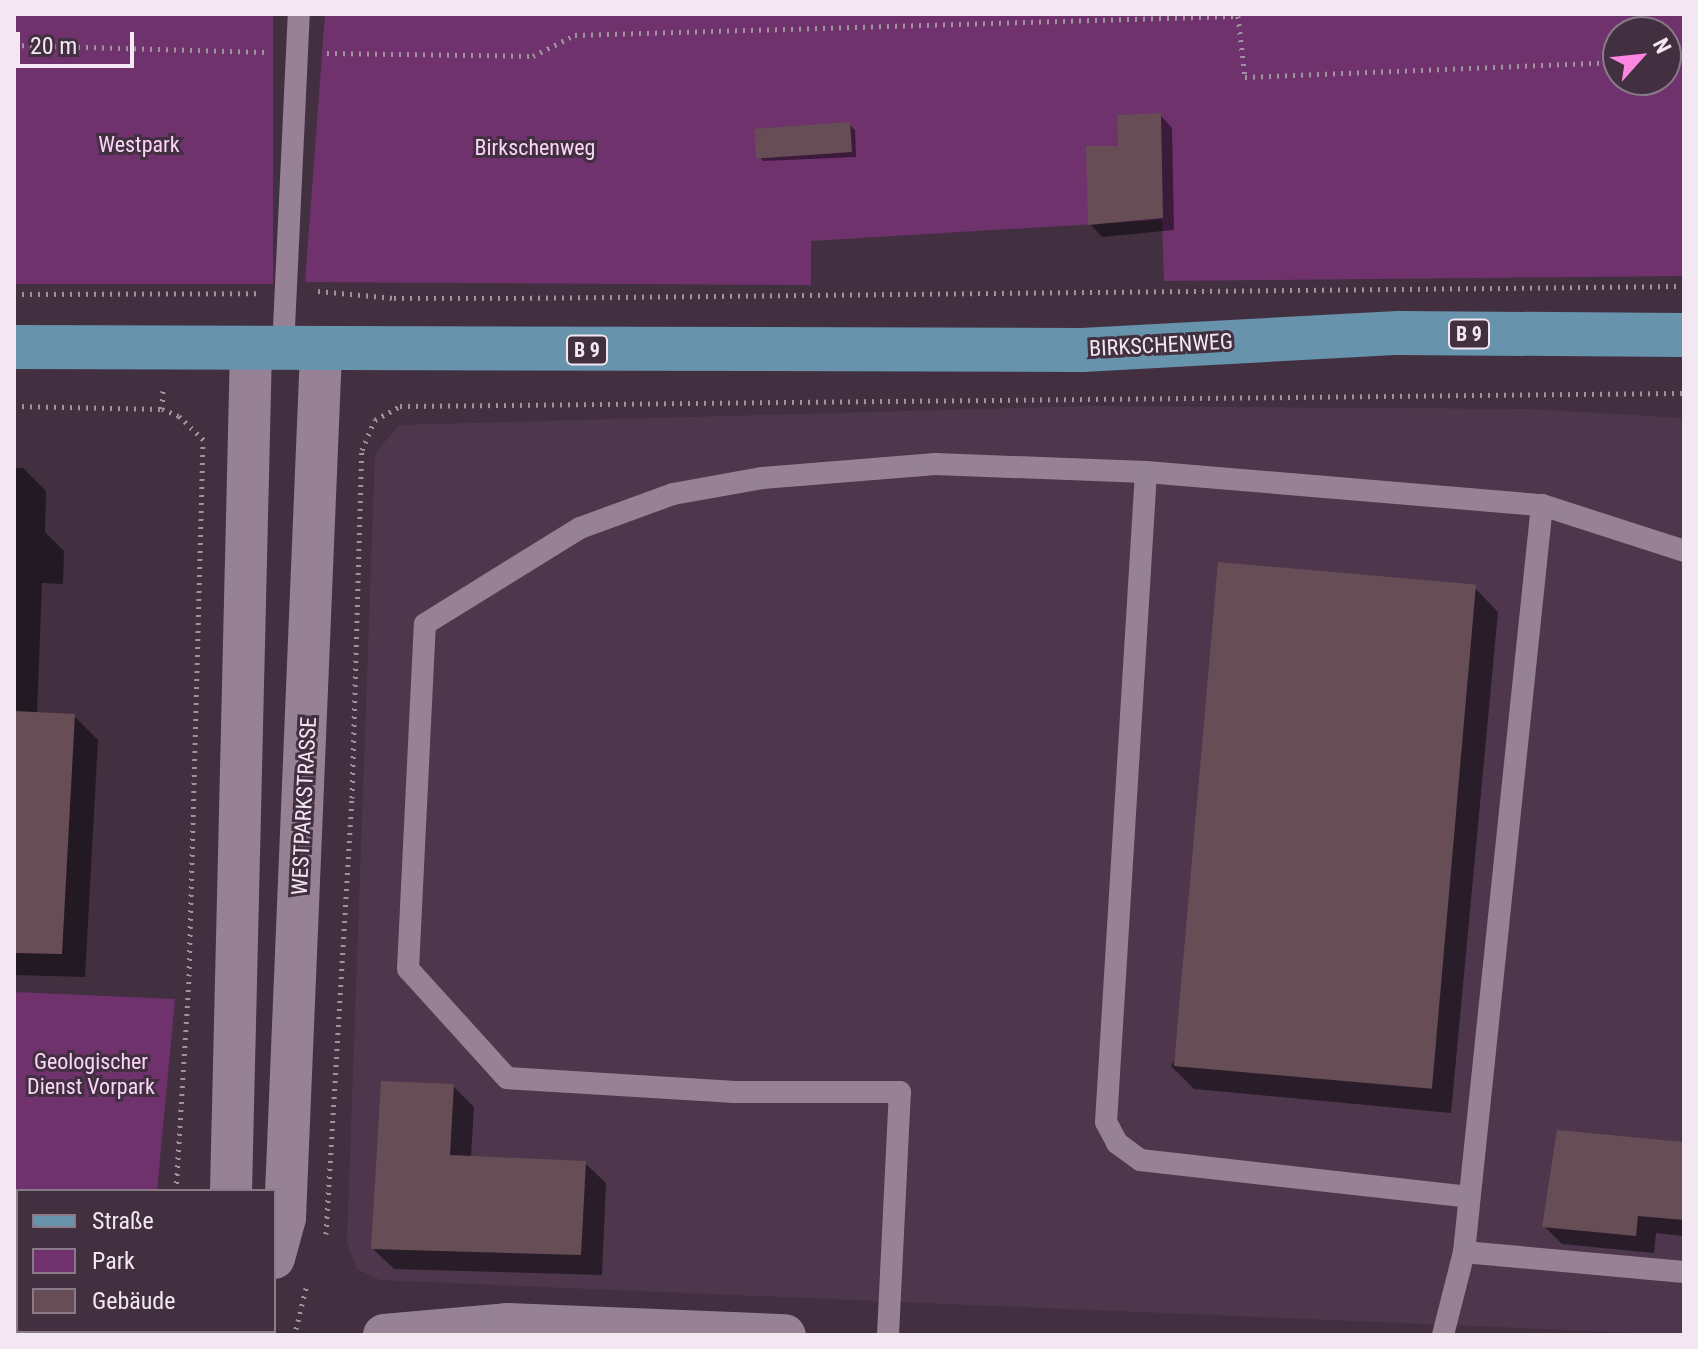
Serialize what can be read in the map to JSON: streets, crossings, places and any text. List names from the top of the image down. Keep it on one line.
{"streets":{"main road":["B 9","BIRKSCHENWEG"],"street":["WESTPARKSTRASSE"]},"crossings":[["BIRKSCHENWEG","WESTPARKSTRASSE"]],"parks":["Westpark","Birkschenweg","Geologischer Dienst Vorpark"],"legend":["Straße","Park","Gebäude"],"scale_bar":"20 m","north":"top right"}
